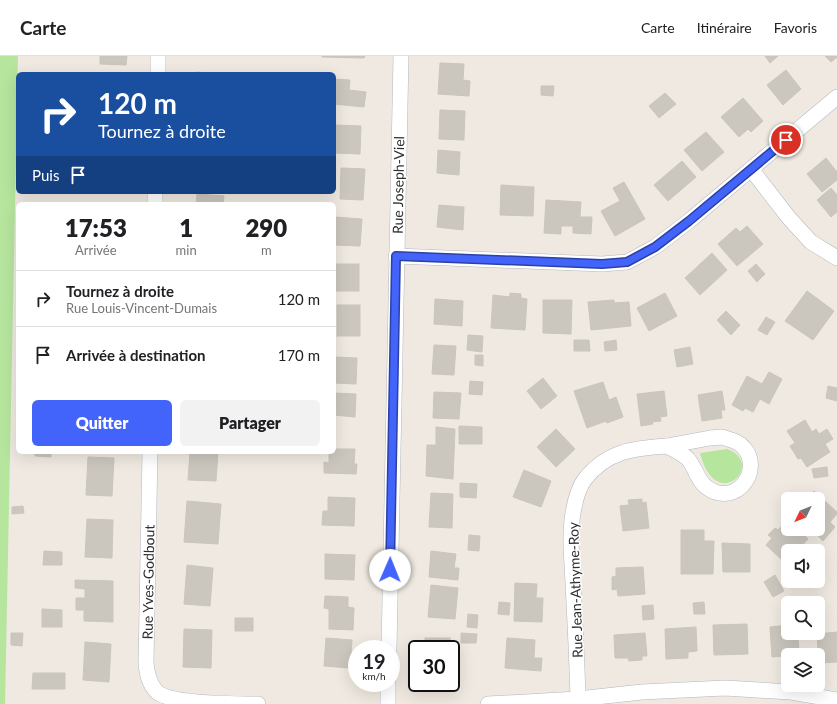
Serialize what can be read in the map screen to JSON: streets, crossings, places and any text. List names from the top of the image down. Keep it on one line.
{"streets":{"street":["Rue Joseph-Viel","Rue Yves-Godbout","Rue Jean-Athyme-Roy"]},"north":"bottom left","page":{"header":"Carte","nav":["Carte","Itinéraire","Favoris"],"turn":["120 m","Tournez à droite"],"then":"Puis","eta":["17:53","Arrivée","1","min","290","m"],"list":[{"name":"Tournez à droite","note":"Rue Louis-Vincent-Dumais","value":"120 m"},{"name":"Arrivée à destination","value":"170 m"}],"buttons":["Quitter","Partager"],"speed":"19 km/h","limit":"30"}}
